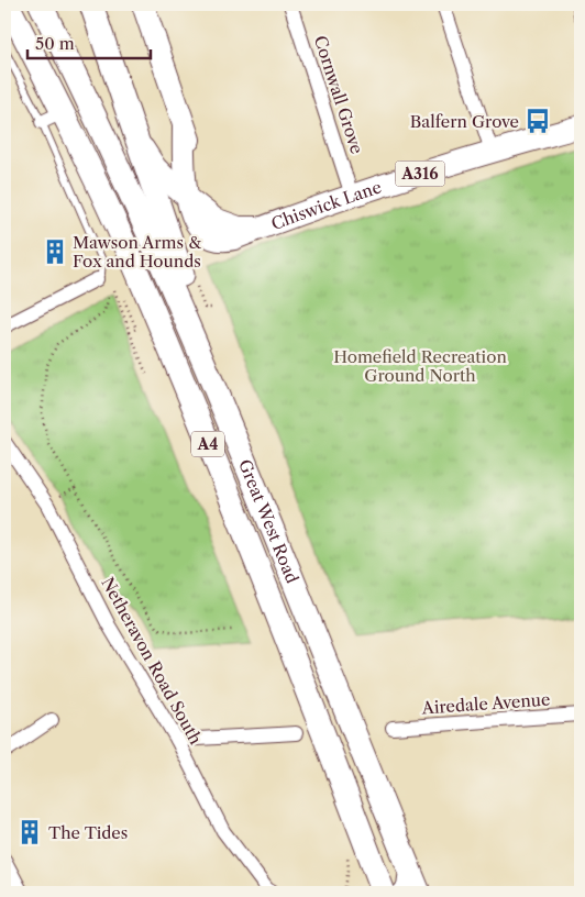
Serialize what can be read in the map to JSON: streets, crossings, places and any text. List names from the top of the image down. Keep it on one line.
{"streets":{"highway":["A316","A4","Great West Road"],"main road":["Chiswick Lane"],"street":["Cornwall Grove","Netheravon Road South","Airedale Avenue"]},"crossings":[["Cornwall Grove","Chiswick Lane"],["A316","Chiswick Lane"],["A316","A4"],["A4","Great West Road"]],"parks":["Homefield Recreation Ground North"],"places":{"bus stop":["Balfern Grove"],"building":["Mawson Arms & Fox and Hounds","The Tides"]},"scale_bar":"50 m"}
